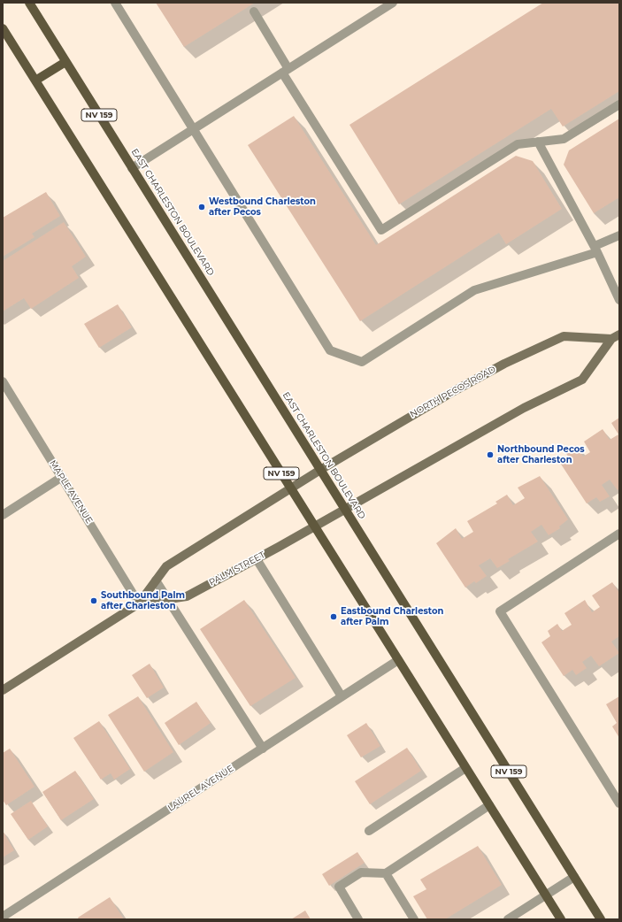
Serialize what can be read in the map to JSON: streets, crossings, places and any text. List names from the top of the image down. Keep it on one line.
{"streets":{"main road":["NV 159","EAST CHARLESTON BOULEVARD","NORTH PECOS ROAD","PALM STREET"],"street":["MAPLE AVENUE","LAUREL AVENUE"]},"crossings":[["NV 159","PALM STREET"],["NV 159","LAUREL AVENUE"],["EAST CHARLESTON BOULEVARD","NORTH PECOS ROAD"],["NORTH PECOS ROAD","PALM STREET"],["MAPLE AVENUE","PALM STREET"]],"places":["Westbound Charleston after Pecos","Northbound Pecos after Charleston","Southbound Palm after Charleston","Eastbound Charleston after Palm"]}
